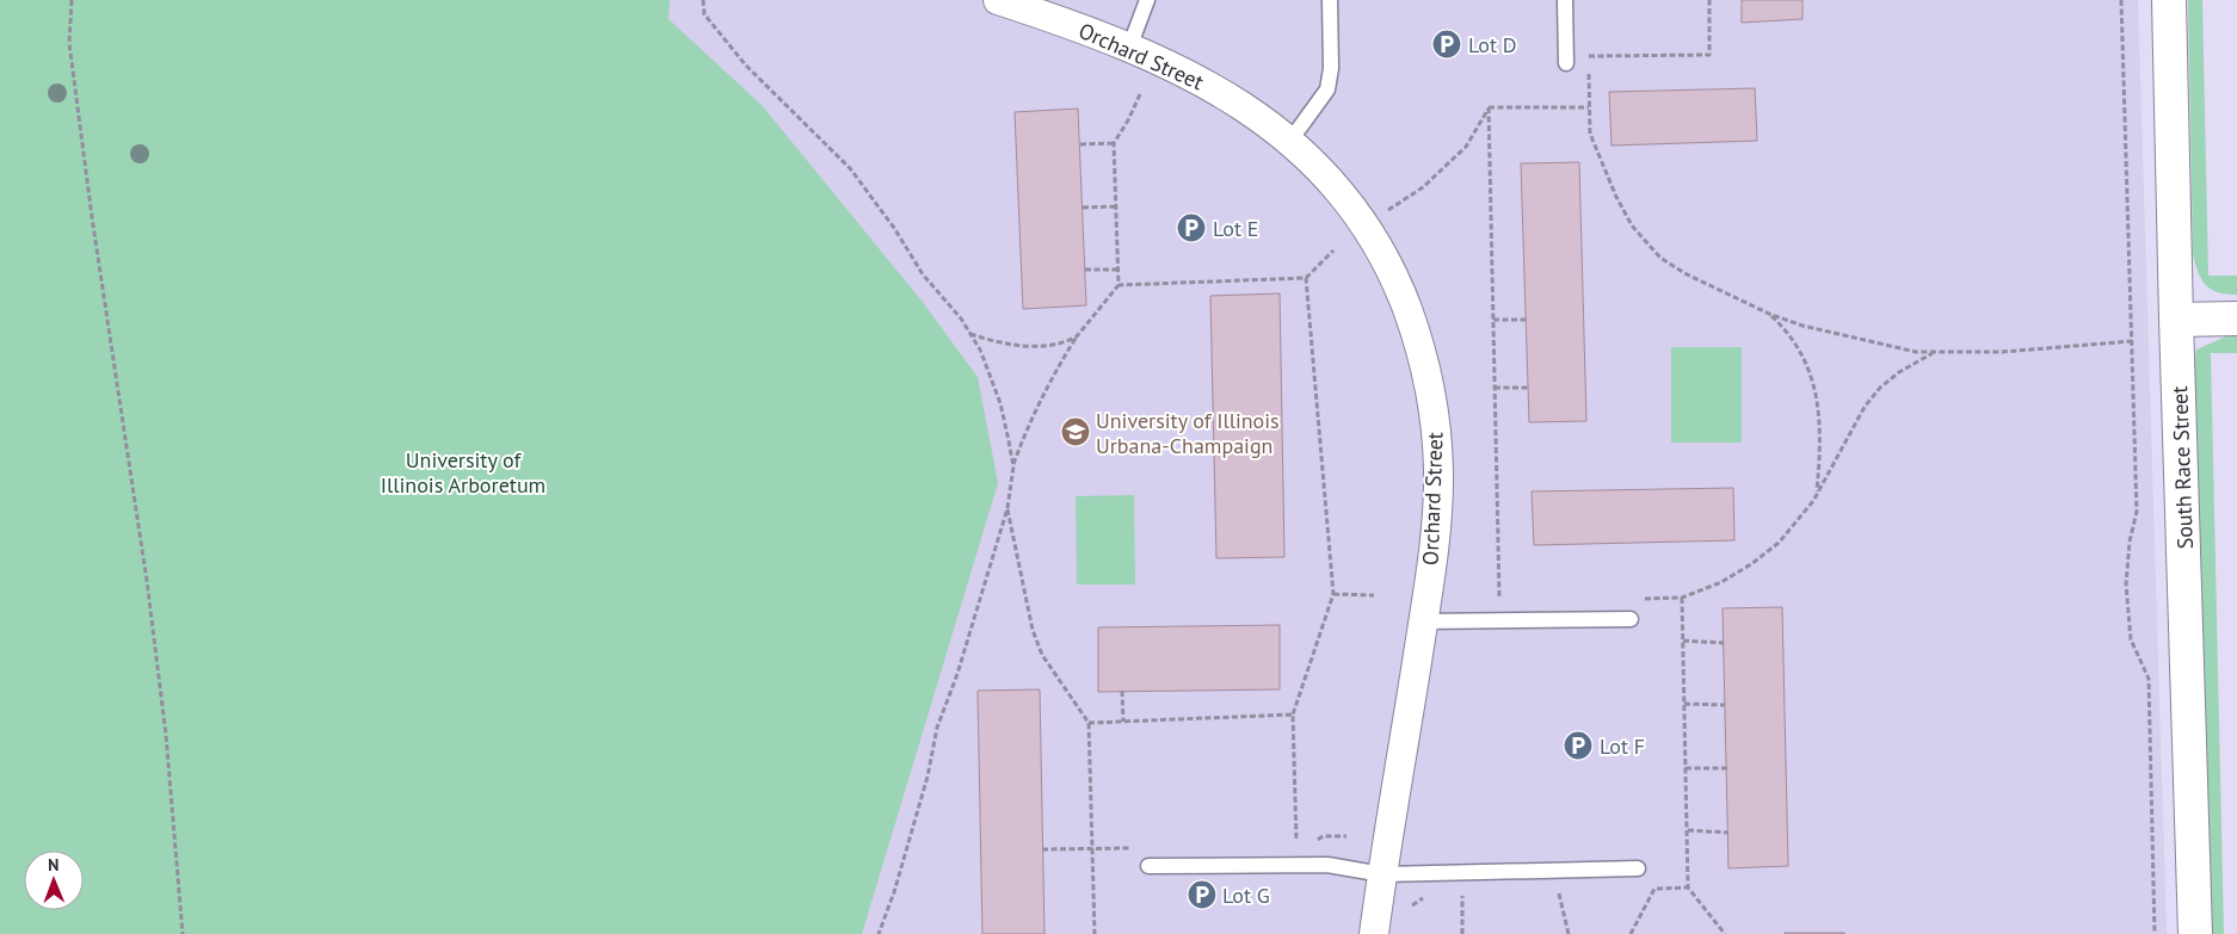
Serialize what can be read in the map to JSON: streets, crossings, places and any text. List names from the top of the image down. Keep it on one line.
{"streets":{"street":["Orchard Street","South Race Street"]},"parks":["University of Illinois Arboretum"],"places":{"parking":["Lot D","Lot E","Lot F","Lot G"],"school or university":["University of Illinois Urbana-Champaign"]},"north":"top"}
